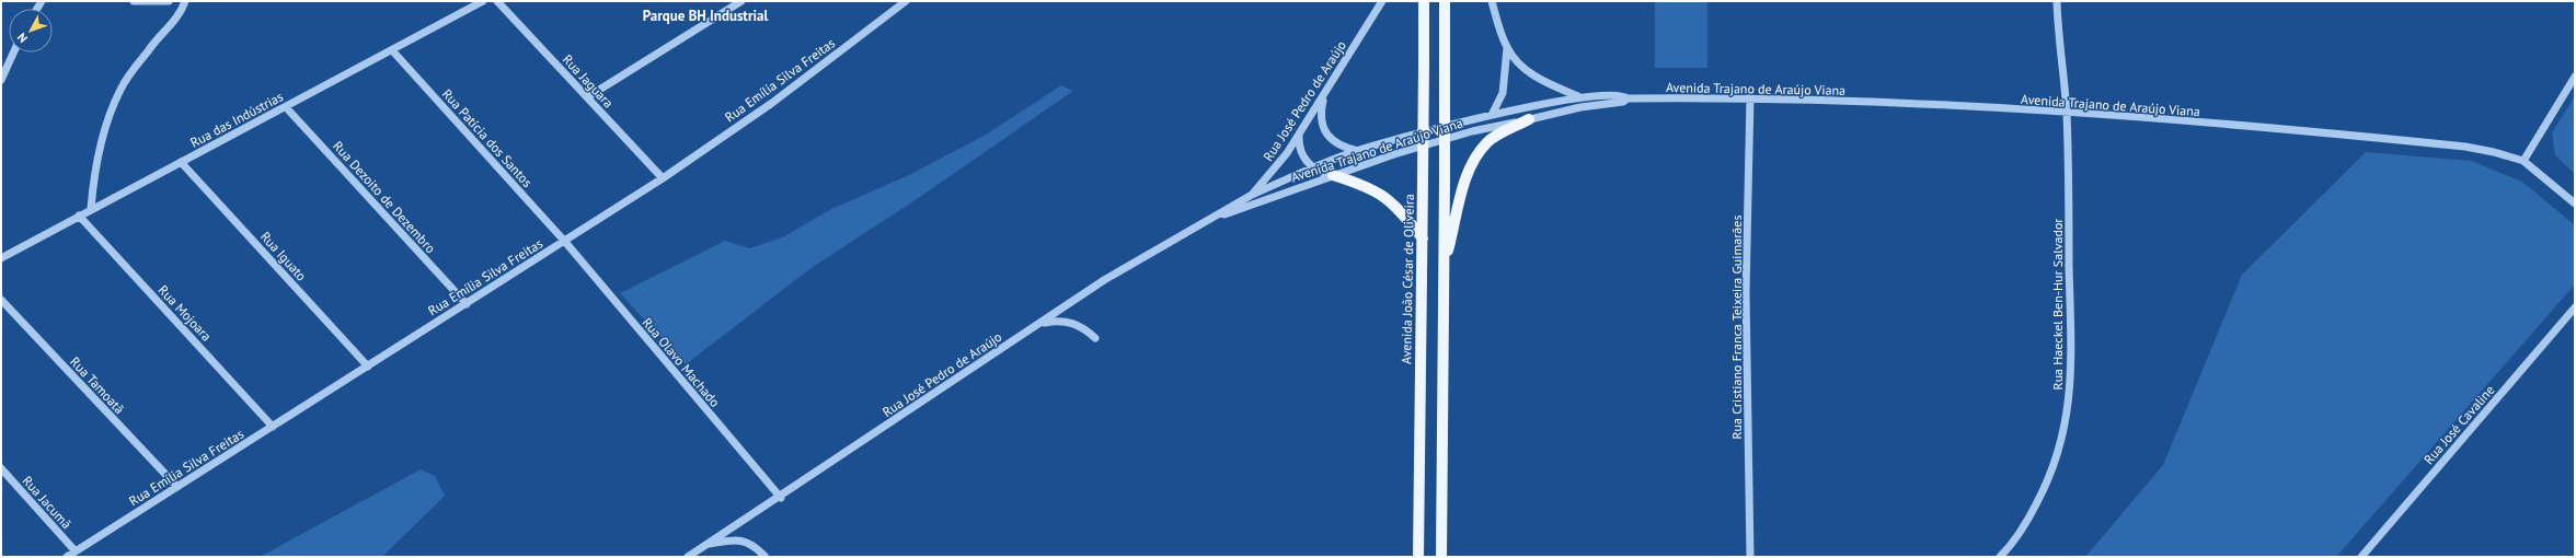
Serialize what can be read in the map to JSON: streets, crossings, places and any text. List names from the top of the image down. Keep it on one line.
{"streets":{"main road":["Avenida João César de Oliveira"],"street":["Rua Emília Silva Freitas","Rua Jaguara","Avenida Trajano de Araújo Viana","Rua José Pedro de Araújo","Rua das Indústrias","Rua Patícia dos Santos","Rua Dezoito de Dezembro","Rua Iguato","Rua Haeckel Ben-Hur Salvador","Rua Mojoara","Rua Cristiano Franca Teixeira Guimarães","Rua Olavo Machado","Rua Tamoatã","Rua José Cavaline","Rua Jacumã"]},"crossings":[["Rua Emília Silva Freitas","Rua Jaguara"],["Rua Emília Silva Freitas","Rua Patícia dos Santos"],["Rua Emília Silva Freitas","Rua Dezoito de Dezembro"],["Rua Emília Silva Freitas","Rua Iguato"],["Rua Emília Silva Freitas","Rua Mojoara"],["Rua Emília Silva Freitas","Rua Olavo Machado"],["Rua Emília Silva Freitas","Rua Tamoatã"],["Rua Emília Silva Freitas","Rua Jacumã"],["Avenida Trajano de Araújo Viana","Rua José Pedro de Araújo"],["Avenida Trajano de Araújo Viana","Rua Haeckel Ben-Hur Salvador"],["Avenida Trajano de Araújo Viana","Rua Cristiano Franca Teixeira Guimarães"],["Rua José Pedro de Araújo","Rua Olavo Machado"],["Rua das Indústrias","Rua Patícia dos Santos"],["Rua das Indústrias","Rua Dezoito de Dezembro"],["Rua das Indústrias","Rua Iguato"],["Rua das Indústrias","Rua Mojoara"],["Rua Patícia dos Santos","Rua Olavo Machado"]],"districts":["Parque BH Industrial"],"north":"bottom left"}
